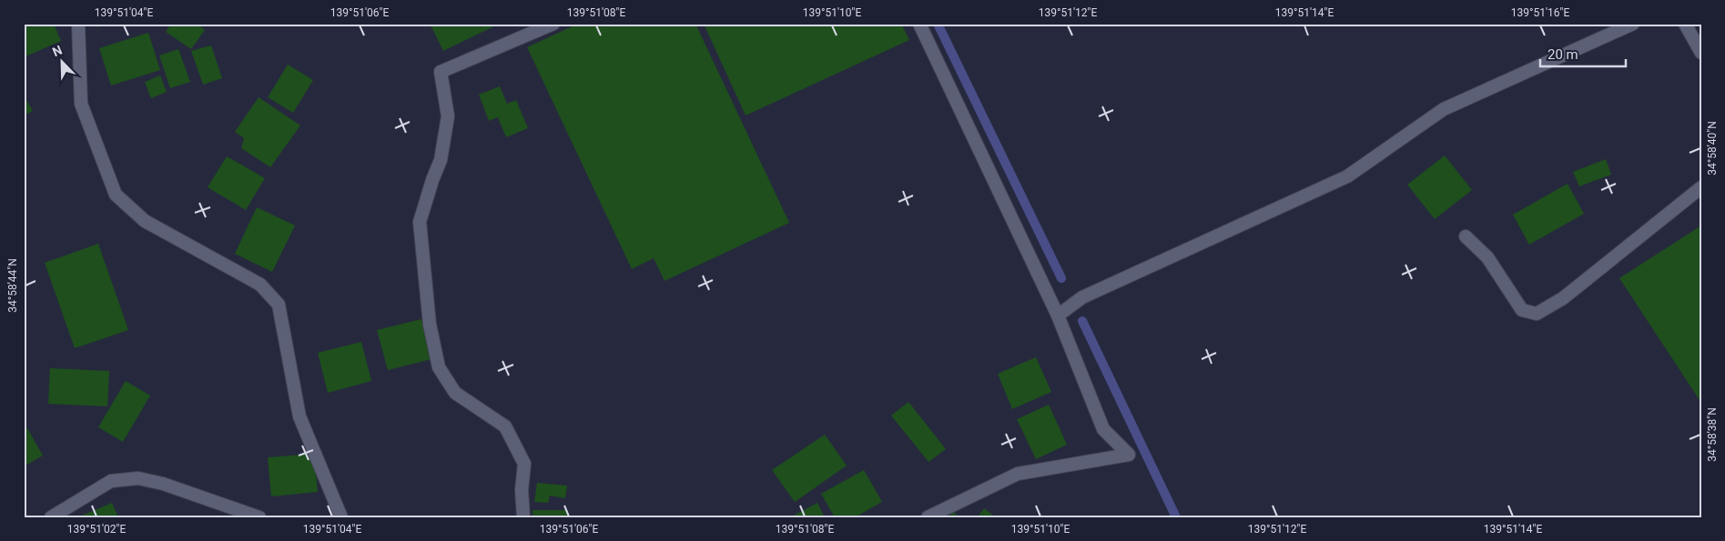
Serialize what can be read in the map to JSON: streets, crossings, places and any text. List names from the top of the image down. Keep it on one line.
{"scale_bar":"20 m","north":"top left","coordinates":["139°51'04\"E","139°51'06\"E","139°51'08\"E","139°51'10\"E","139°51'12\"E","139°51'14\"E","139°51'16\"E","34°58'40\"N","34°58'44\"N","34°58'38\"N","139°51'02\"E"]}
